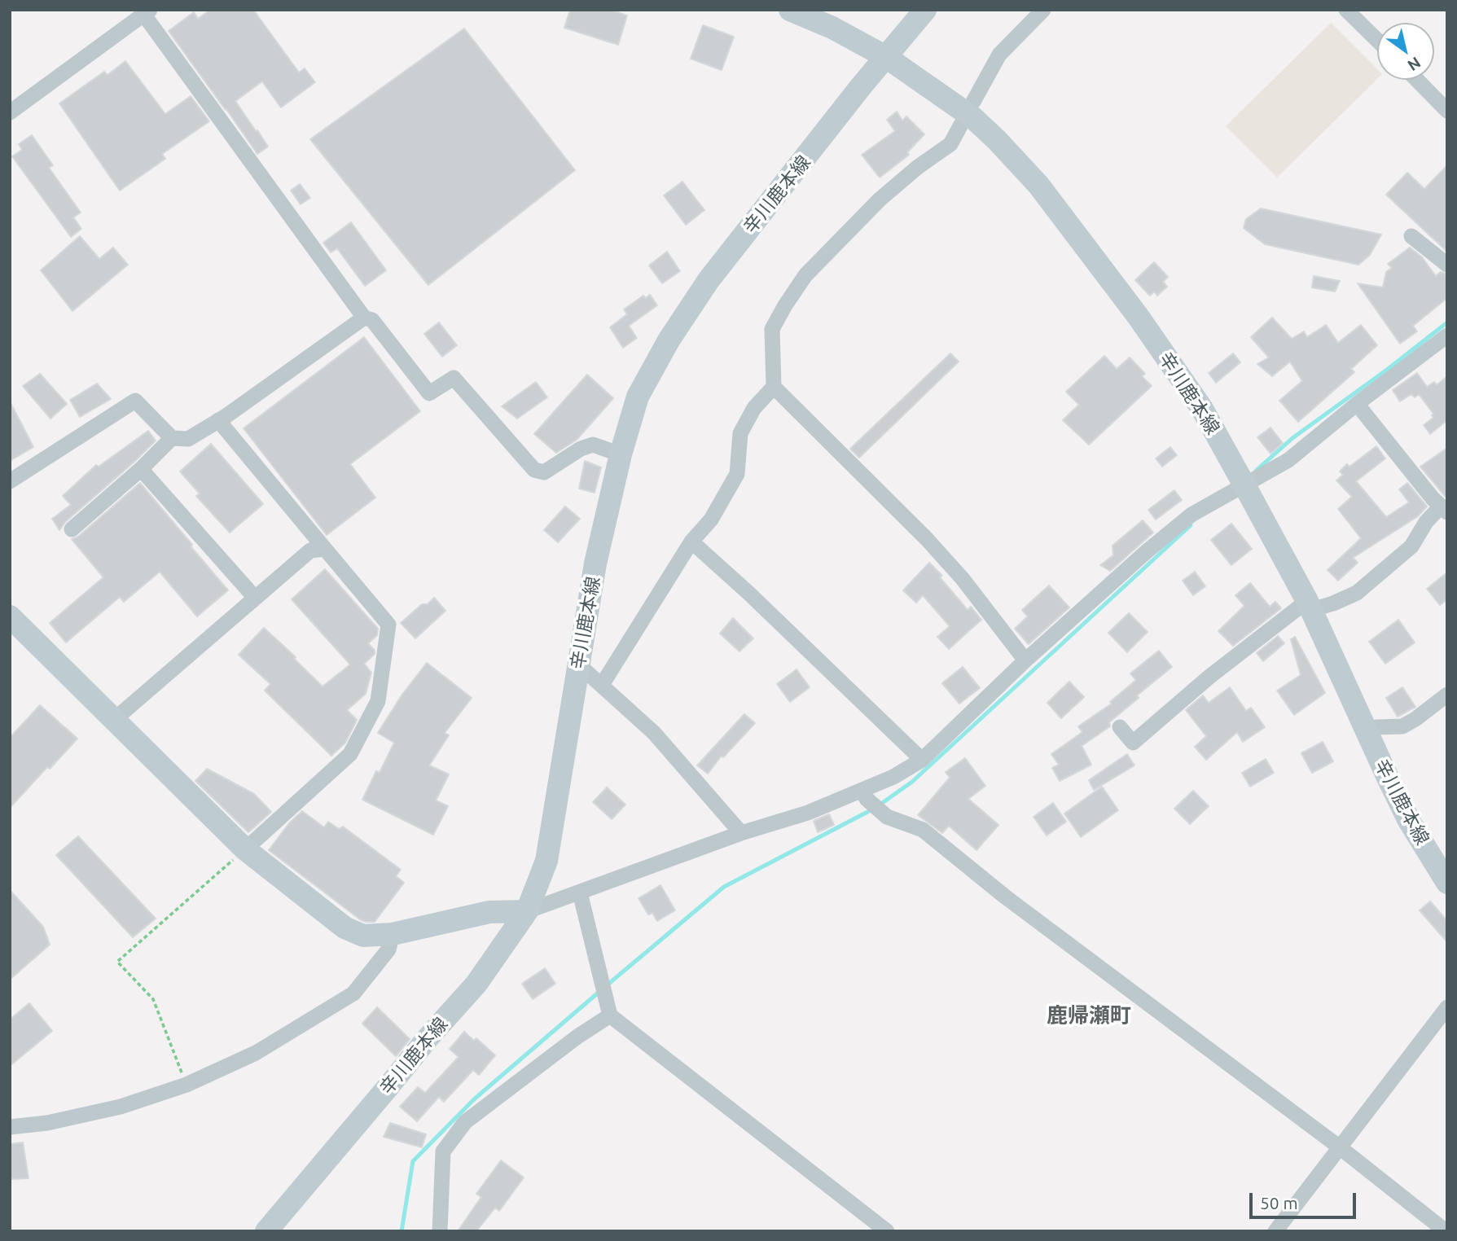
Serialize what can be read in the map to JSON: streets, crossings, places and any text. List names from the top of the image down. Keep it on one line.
{"streets":{"main road":["辛川鹿本線"]},"districts":["鹿帰瀬町"],"scale_bar":"50 m","north":"bottom right"}
